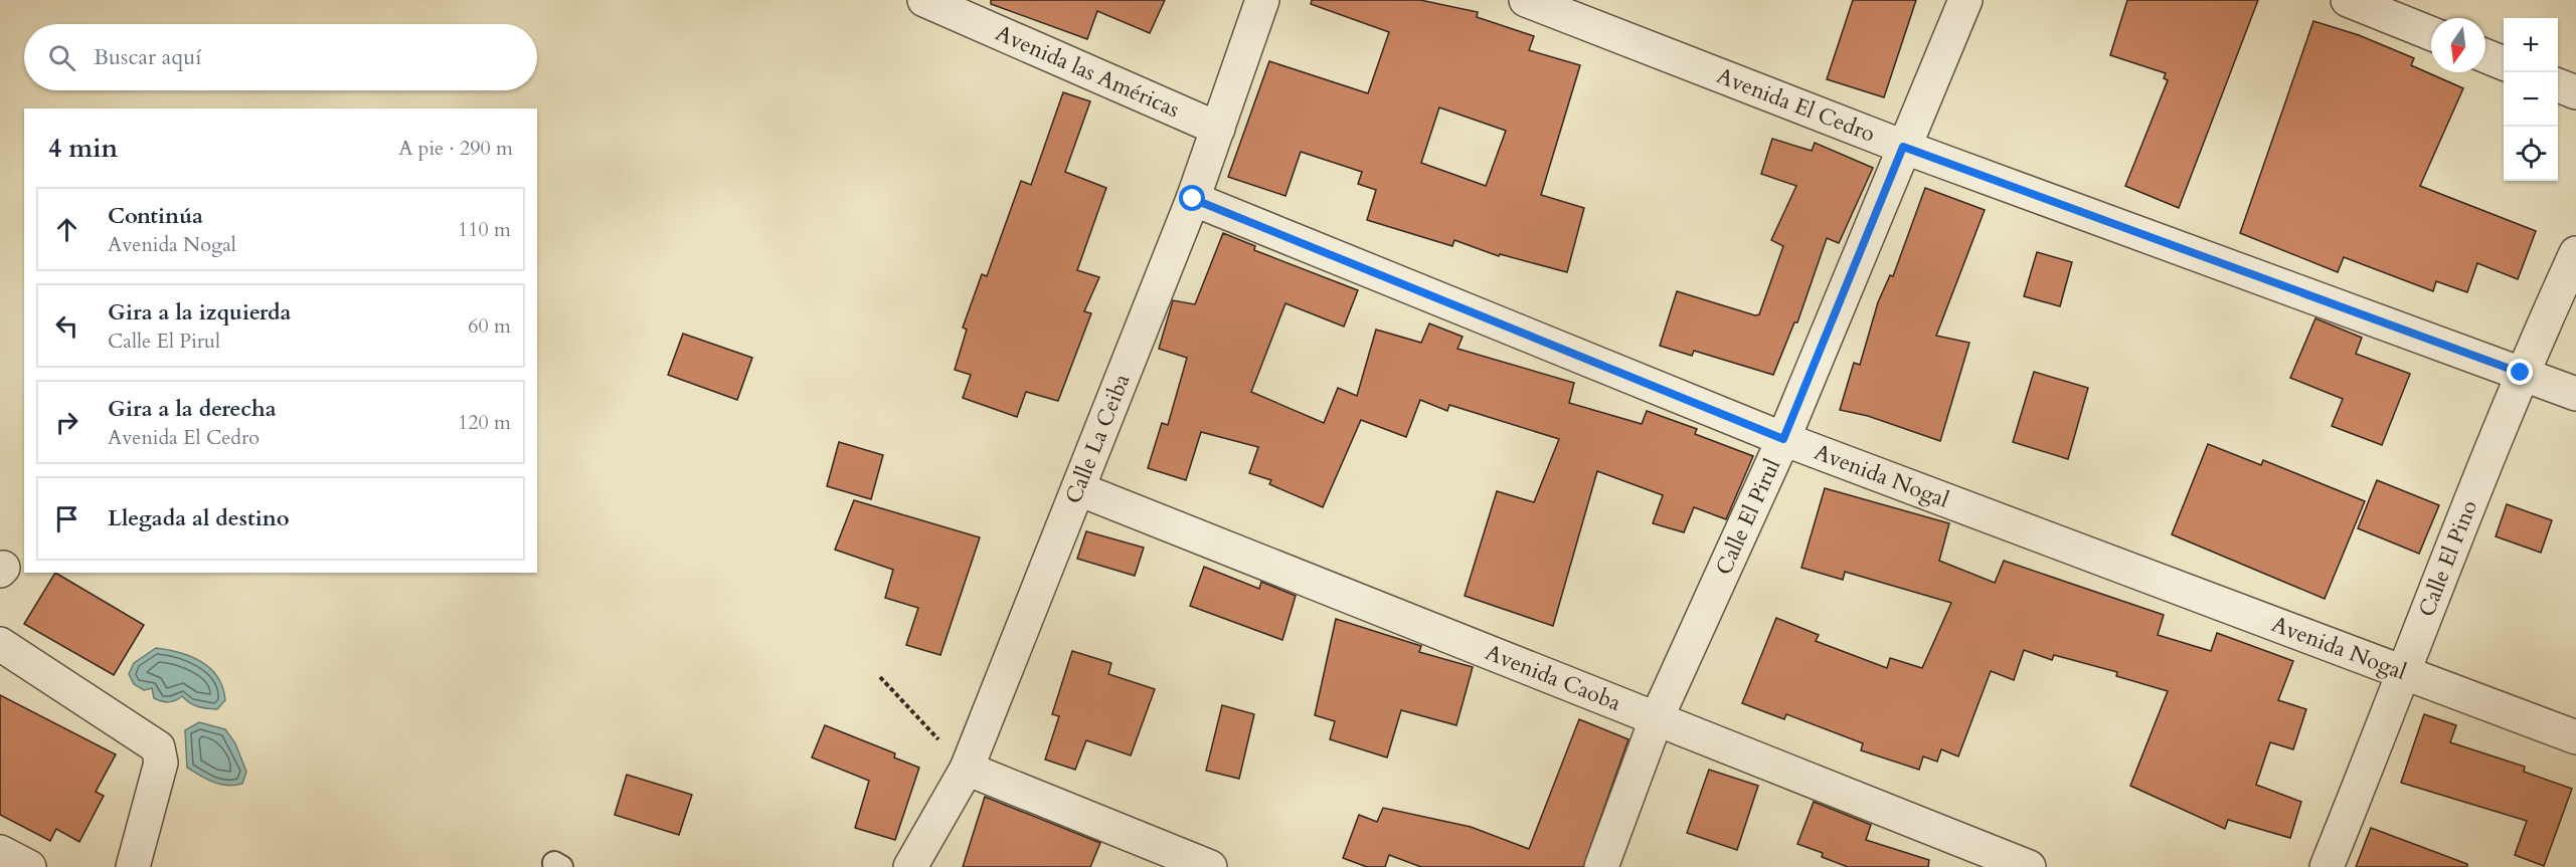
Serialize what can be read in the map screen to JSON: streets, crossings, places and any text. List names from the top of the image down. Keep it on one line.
{"streets":{"street":["Avenida las Américas","Avenida El Cedro","Calle La Ceiba","Avenida Nogal","Calle El Pirul","Calle El Pino","Avenida Caoba"]},"crossings":[["Avenida las Américas","Calle La Ceiba"],["Avenida El Cedro","Calle El Pirul"],["Avenida El Cedro","Calle El Pino"],["Calle La Ceiba","Avenida Nogal"],["Calle La Ceiba","Avenida Caoba"],["Avenida Nogal","Calle El Pirul"],["Avenida Nogal","Calle El Pino"],["Calle El Pirul","Avenida Caoba"]],"north":"bottom","page":{"map_buttons":["+","−"],"search":"Buscar aquí","heading":["4 min","A pie · 290 m"],"list":[["Continúa","Avenida Nogal","110 m"],["Gira a la izquierda","Calle El Pirul","60 m"],["Gira a la derecha","Avenida El Cedro","120 m"],"Llegada al destino"]}}
